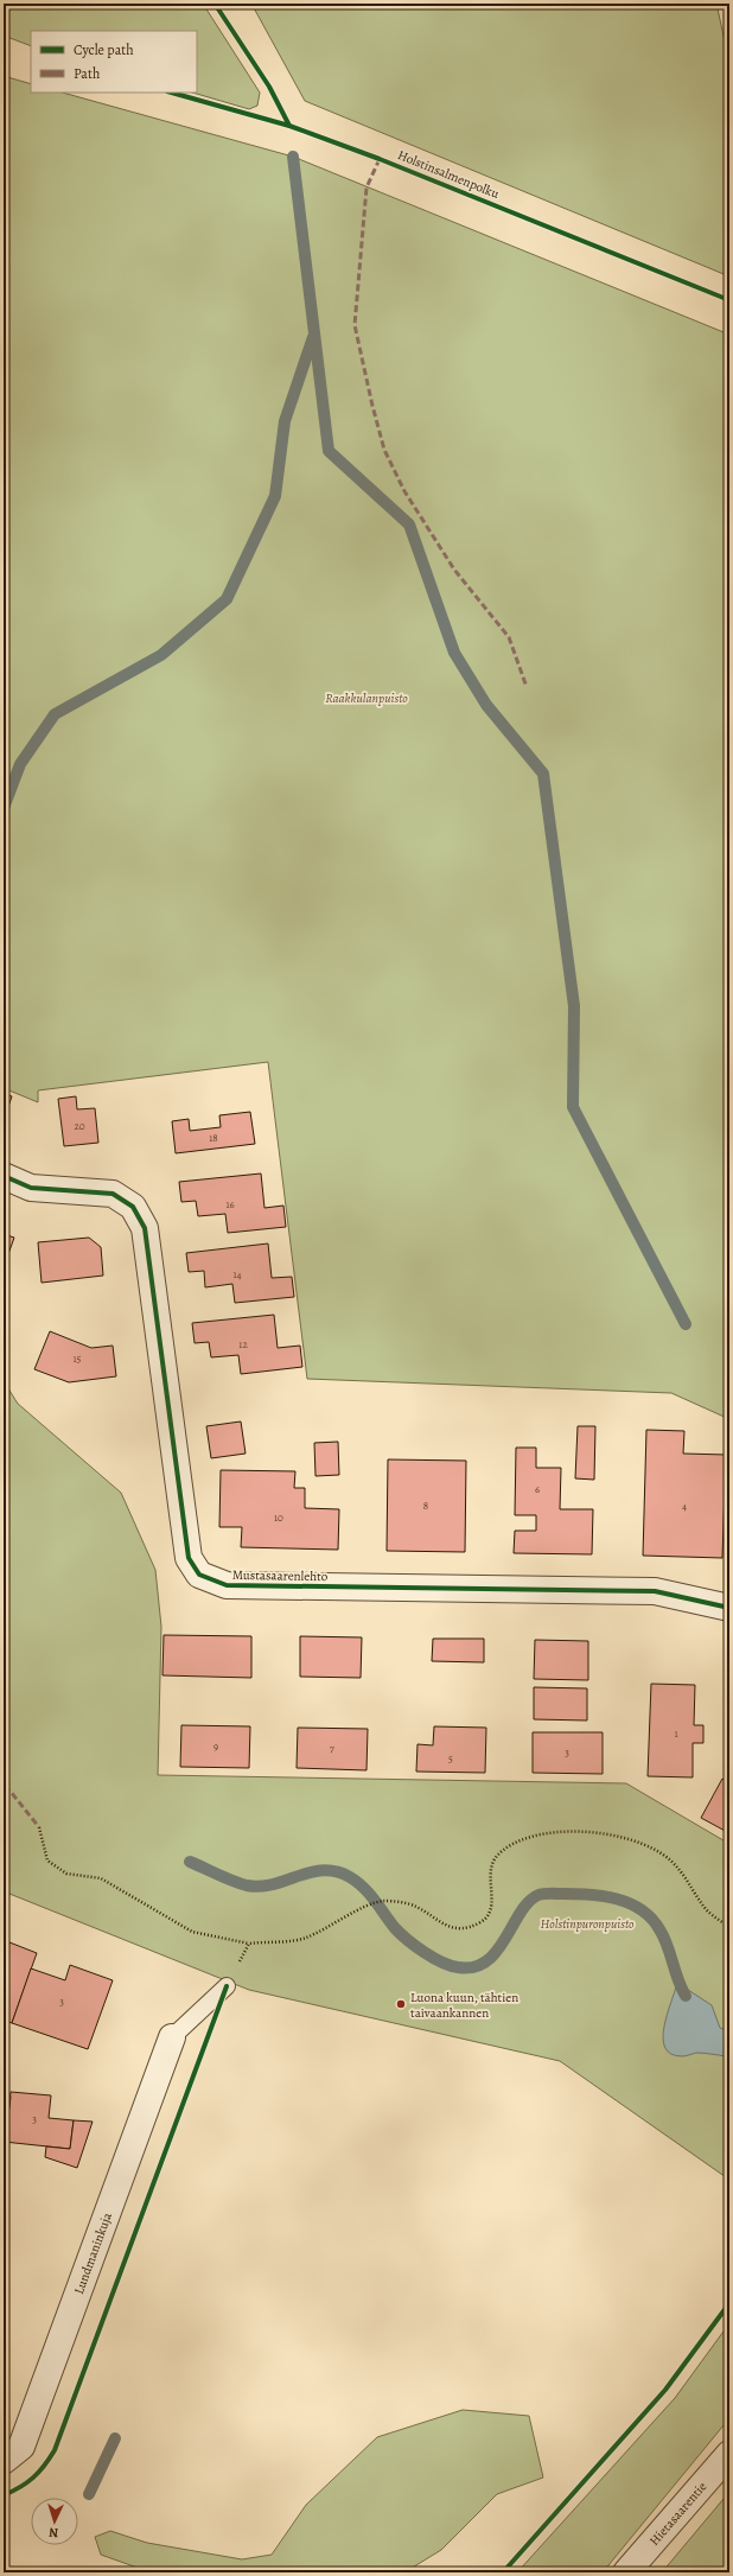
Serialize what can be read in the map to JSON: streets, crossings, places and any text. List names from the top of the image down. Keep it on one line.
{"streets":{"street":["Mustasaarenlehto","Lundmaninkuja","Hietasaarentie"],"cycle path":["Holstinsalmenpolku"]},"parks":["Raakkulanpuisto","Holstinpuronpuisto"],"places":["Luona kuun, tähtien taivaankannen"],"house_numbers":["20","18","16","14","12","15","6","8","4","10","1","9","7","3","5","3","3"],"legend":["Cycle path","Path"],"north":"bottom"}
